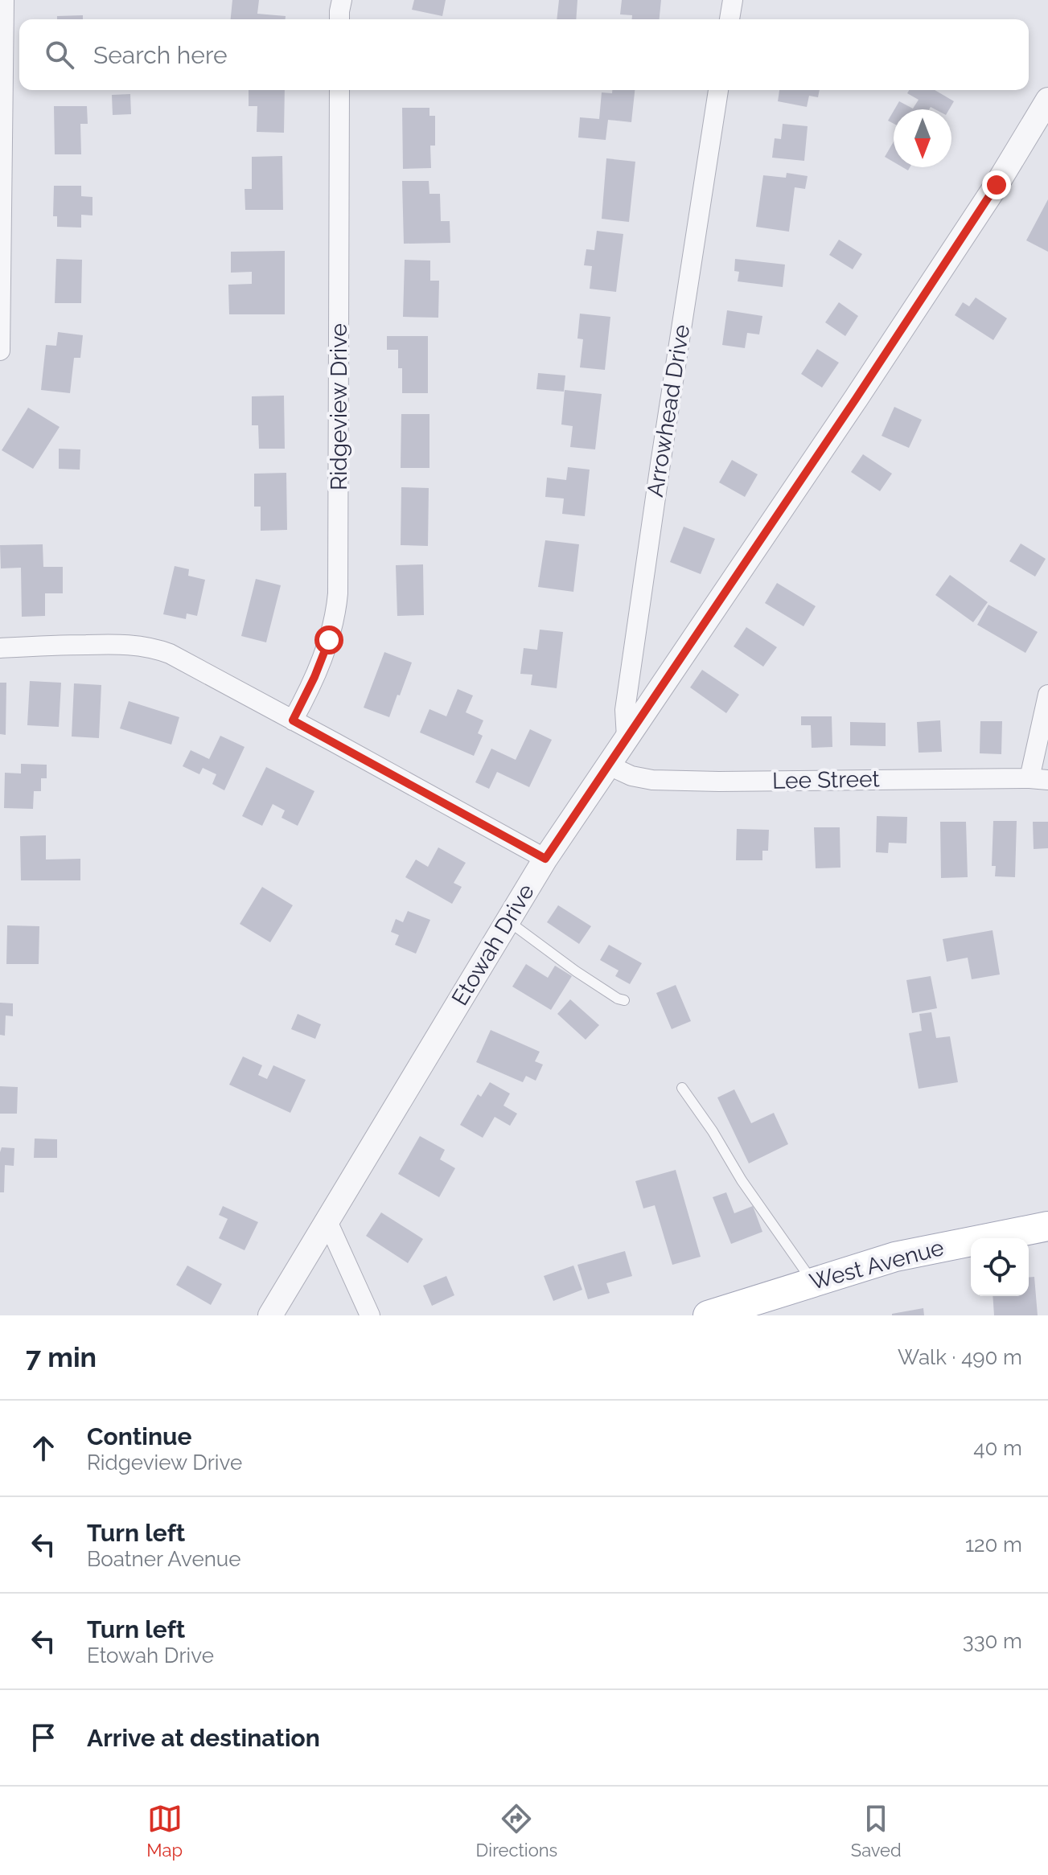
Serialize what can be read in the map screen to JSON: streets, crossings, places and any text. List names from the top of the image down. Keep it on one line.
{"streets":{"main road":["West Avenue"],"street":["Ridgeview Drive","Arrowhead Drive","Lee Street","Etowah Drive"]},"crossings":[["Arrowhead Drive","Etowah Drive"],["Lee Street","Etowah Drive"]],"north":"bottom","page":{"search":"Search here","heading":["7 min","Walk · 490 m"],"list":[["Continue","Ridgeview Drive","40 m"],["Turn left","Boatner Avenue","120 m"],["Turn left","Etowah Drive","330 m"],"Arrive at destination"],"nav":["Map","Directions","Saved"]}}
